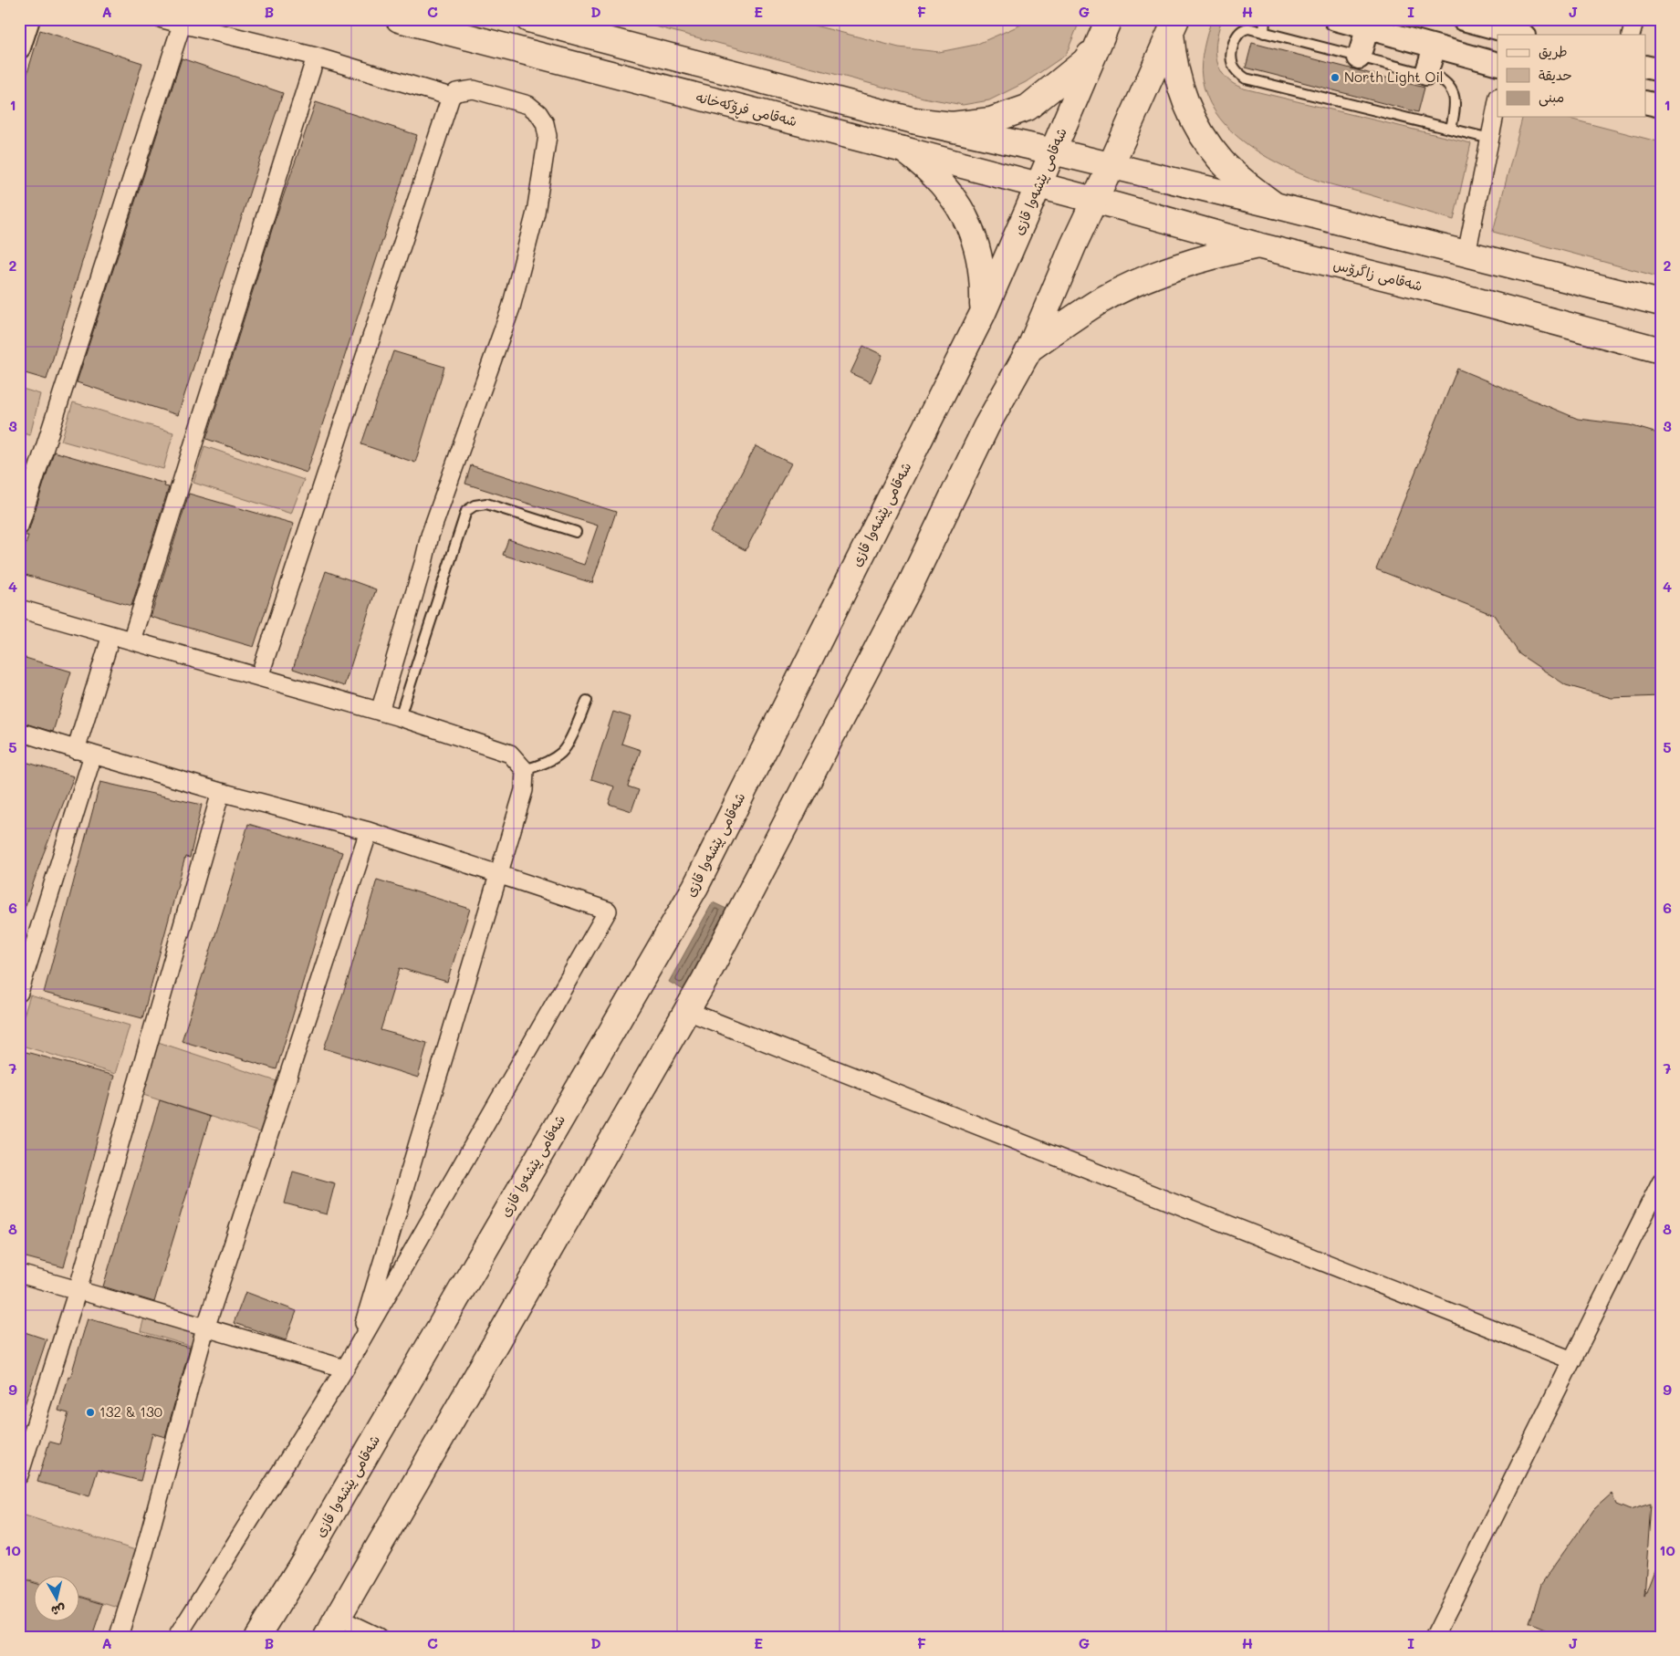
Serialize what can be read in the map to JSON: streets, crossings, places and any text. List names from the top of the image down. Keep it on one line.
{"streets":{"main road":["شەقامی فڕۆکەخانە","شەقامی پێشەوا قازی","شەقامی زاگرۆس"]},"crossings":[["شەقامی فڕۆکەخانە","شەقامی پێشەوا قازی"],["شەقامی فڕۆکەخانە","شەقامی زاگرۆس"]],"places":["North Light Oil","132 & 130"],"legend":["طريق","حديقة","مبنى"],"north":"bottom","grid":{"columns":["A","B","C","D","E","F","G","H","I","J"],"rows":["1","2","3","4","5","6","7","8","9","10"]}}
